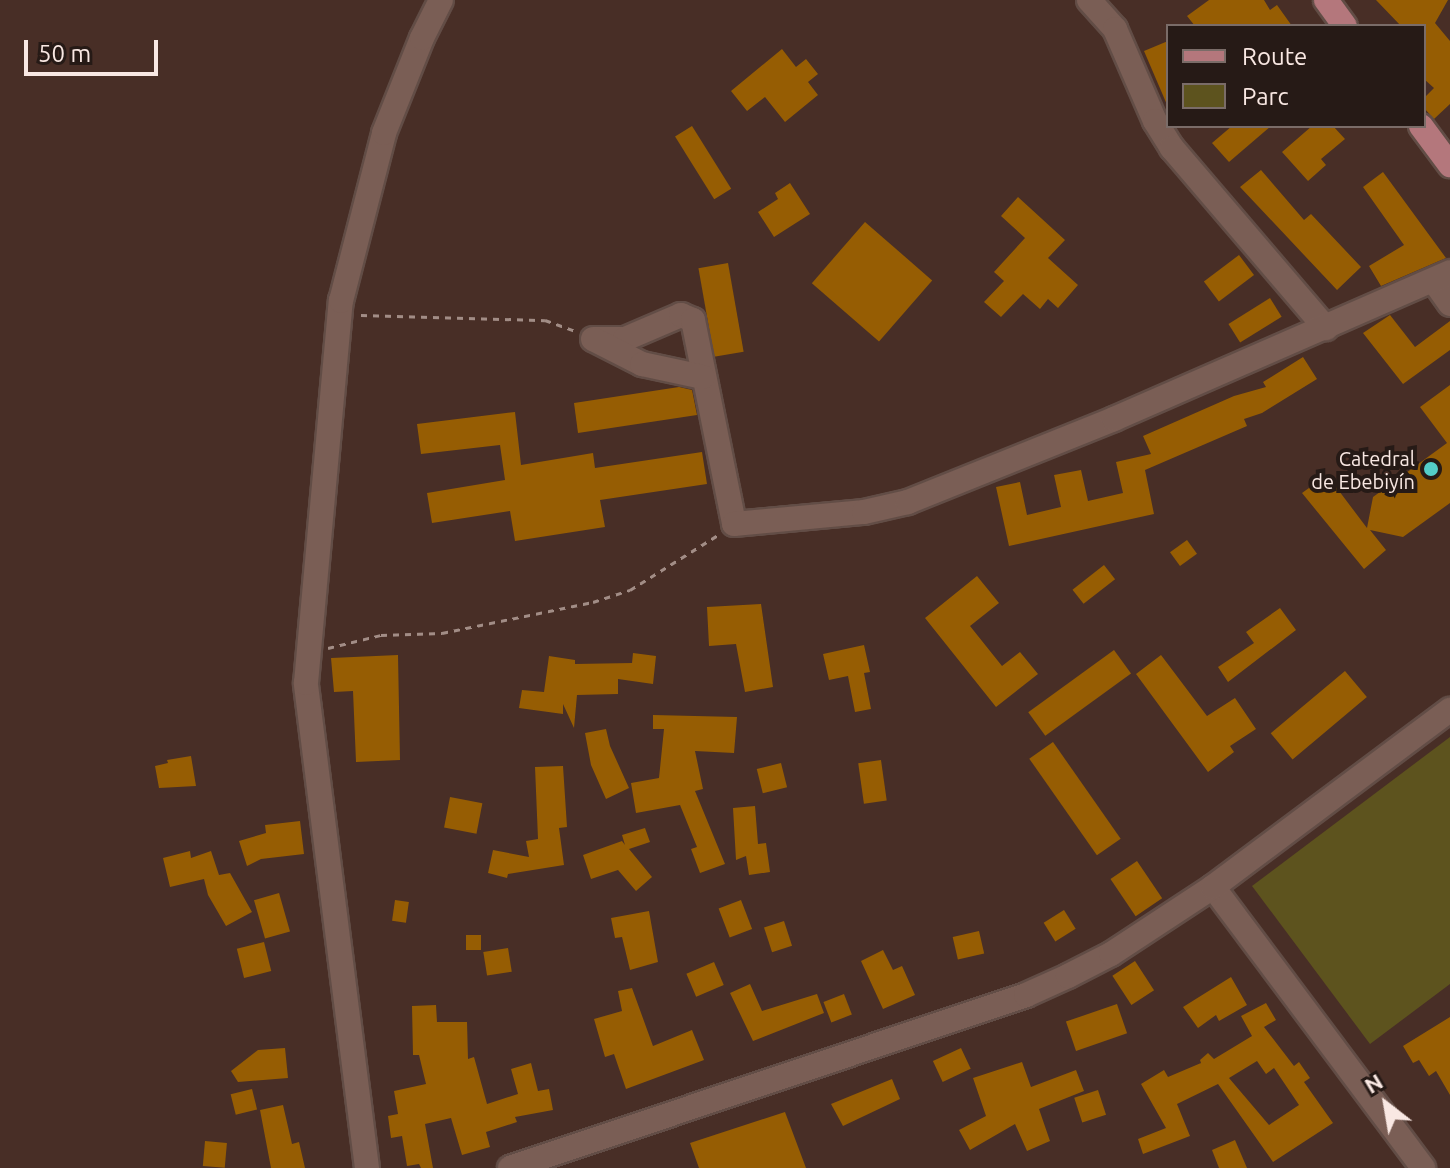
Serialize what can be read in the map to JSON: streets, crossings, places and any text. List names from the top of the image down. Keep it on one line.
{"places":["Catedral de Ebebiyín"],"legend":["Route","Parc"],"scale_bar":"50 m","north":"top left"}
